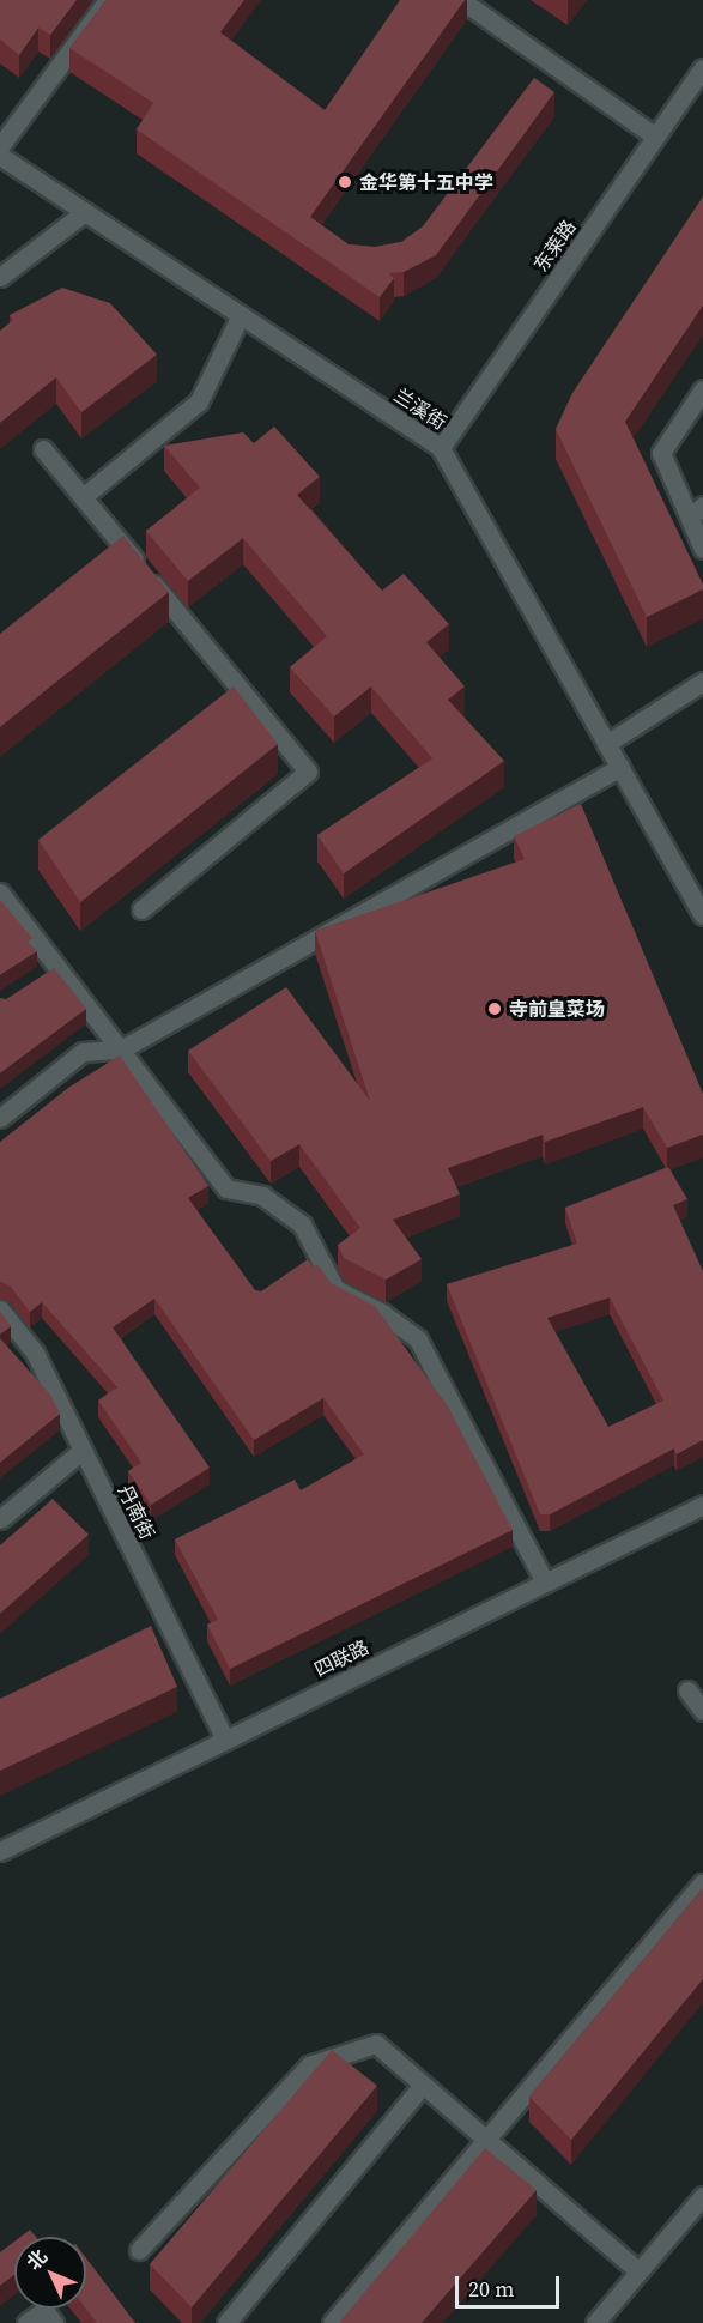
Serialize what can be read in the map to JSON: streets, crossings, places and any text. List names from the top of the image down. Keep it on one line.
{"streets":{"street":["东莱路","兰溪街","丹南街","四联路"]},"crossings":[["东莱路","兰溪街"],["丹南街","四联路"]],"places":["金华第十五中学","寺前皇菜场"],"scale_bar":"20 m","north":"top left"}
